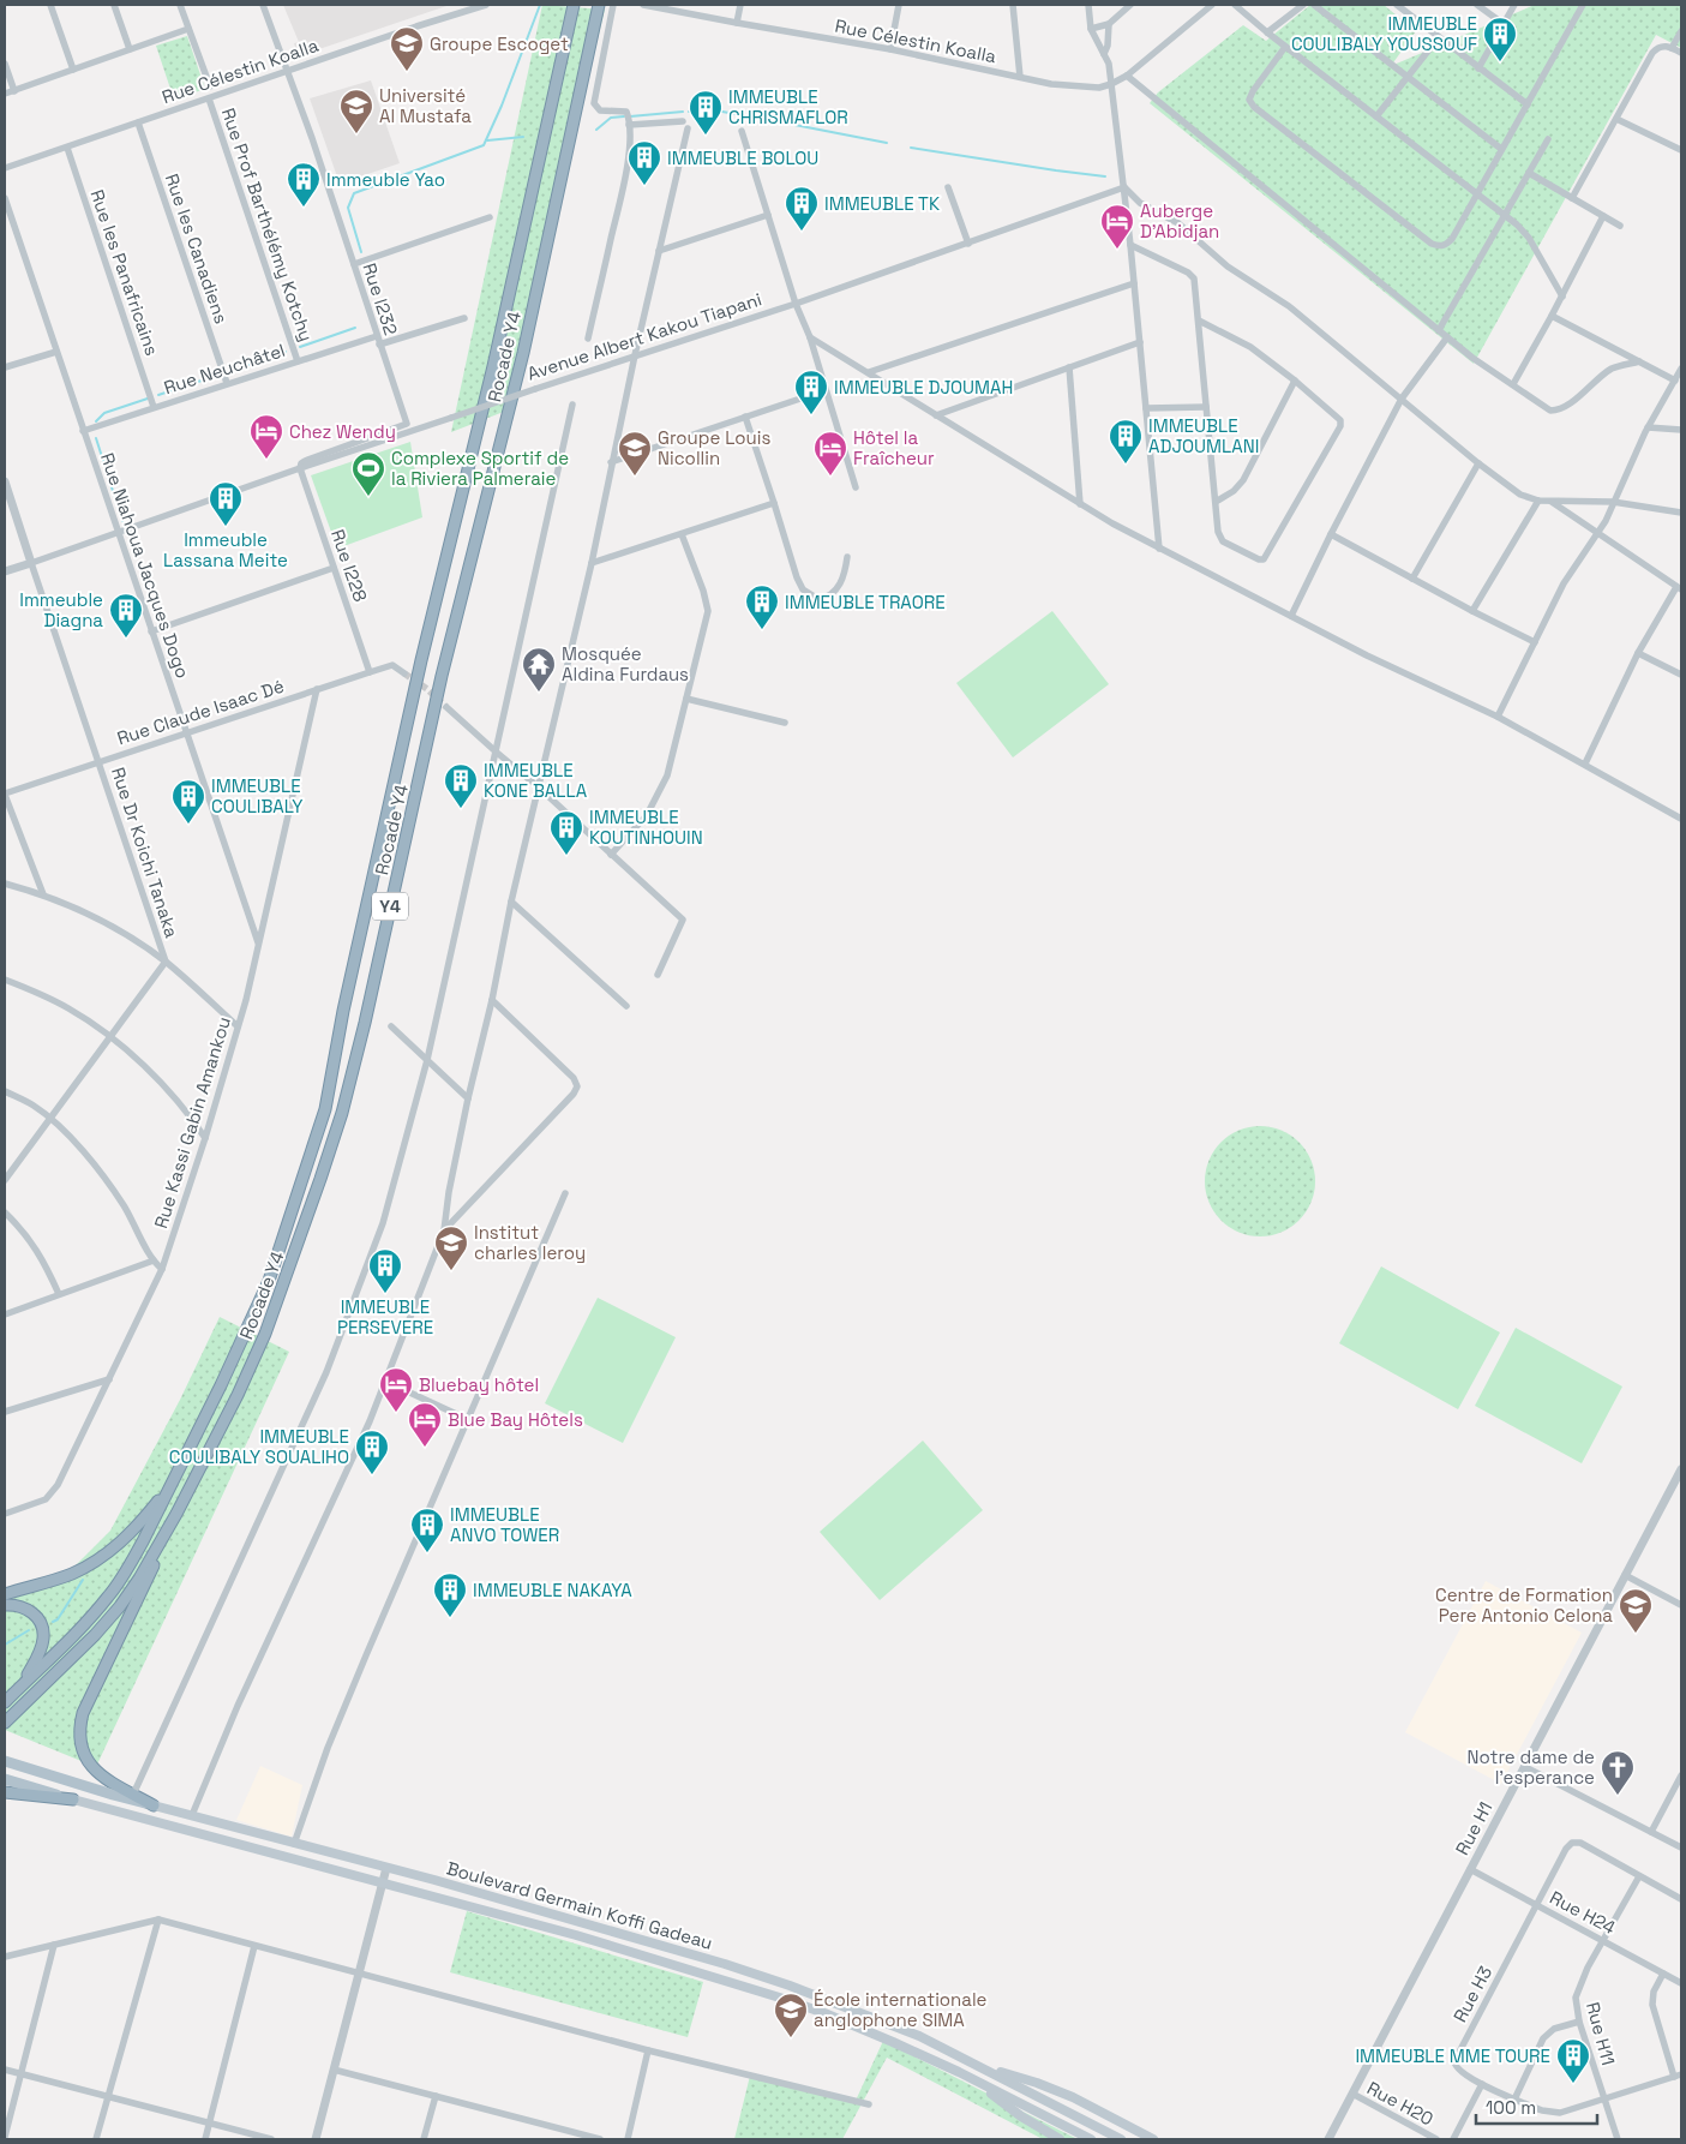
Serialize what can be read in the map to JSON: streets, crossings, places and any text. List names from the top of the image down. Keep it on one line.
{"streets":{"highway":["Rocade Y4","Y4"],"main road":["Boulevard Germain Koffi Gadeau"],"street":["Rue Célestin Koalla","Rue Prof Barthélémy Kotchy","Rue les Canadiens","Rue les Panafricains","Rue I232","Avenue Albert Kakou Tiapani","Rue Neuchâtel","Rue Niahoua Jacques Dogo","Rue I228","Rue Claude Isaac Dé","Rue Dr Koichi Tanaka","Rue Kassi Gabin Amankou","Rue H1","Rue H24","Rue H3","Rue H11","Rue H20"]},"crossings":[["Rue Célestin Koalla","Rue Prof Barthélémy Kotchy"],["Rue Célestin Koalla","Rue les Canadiens"],["Rue Célestin Koalla","Rue les Panafricains"],["Rue Célestin Koalla","Rue I232"],["Rue Prof Barthélémy Kotchy","Rue Neuchâtel"],["Rue les Canadiens","Rue Neuchâtel"],["Rue les Panafricains","Rue Neuchâtel"],["Rue I232","Avenue Albert Kakou Tiapani"],["Rue I232","Rue Neuchâtel"],["Rue I232","Rue I228"],["Avenue Albert Kakou Tiapani","Rue Niahoua Jacques Dogo"],["Avenue Albert Kakou Tiapani","Rue I228"],["Avenue Albert Kakou Tiapani","Rue Dr Koichi Tanaka"],["Rue Neuchâtel","Rue Niahoua Jacques Dogo"],["Rue Niahoua Jacques Dogo","Rue Claude Isaac Dé"],["Rue Niahoua Jacques Dogo","Rue Kassi Gabin Amankou"],["Rue I228","Rue Claude Isaac Dé"],["Rue Claude Isaac Dé","Rue Dr Koichi Tanaka"],["Rue Claude Isaac Dé","Rue Kassi Gabin Amankou"],["Rue H1","Rue H24"],["Rue H1","Rue H20"],["Rue H24","Rue H3"],["Rue H24","Rue H11"],["Rue H3","Rue H11"]],"places":{"building":["IMMEUBLE COULIBALY YOUSSOUF","IMMEUBLE CHRISMAFLOR","IMMEUBLE BOLOU","Immeuble Yao","IMMEUBLE TK","IMMEUBLE DJOUMAH","IMMEUBLE ADJOUMLANI","Immeuble Lassana Meite","IMMEUBLE TRAORE","Immeuble Diagna","IMMEUBLE KONE BALLA","IMMEUBLE COULIBALY","IMMEUBLE KOUTINHOUIN","IMMEUBLE PERSEVERE","IMMEUBLE COULIBALY SOUALIHO","IMMEUBLE ANVO TOWER","IMMEUBLE NAKAYA","IMMEUBLE MME TOURE"],"school or university":["Groupe Escoget","Université Al Mustafa","Groupe Louis Nicollin","Institut charles leroy","Centre de Formation Pere Antonio Celona","École internationale anglophone SIMA"],"hotel":["Auberge D'Abidjan","Chez Wendy","Hôtel la Fraîcheur","Bluebay hôtel","Blue Bay Hôtels"],"sports":["Complexe Sportif de la Riviera Palmeraie"],"temple":["Mosquée Aldina Furdaus"],"church":["Notre dame de l'esperance"]},"scale_bar":"100 m"}
